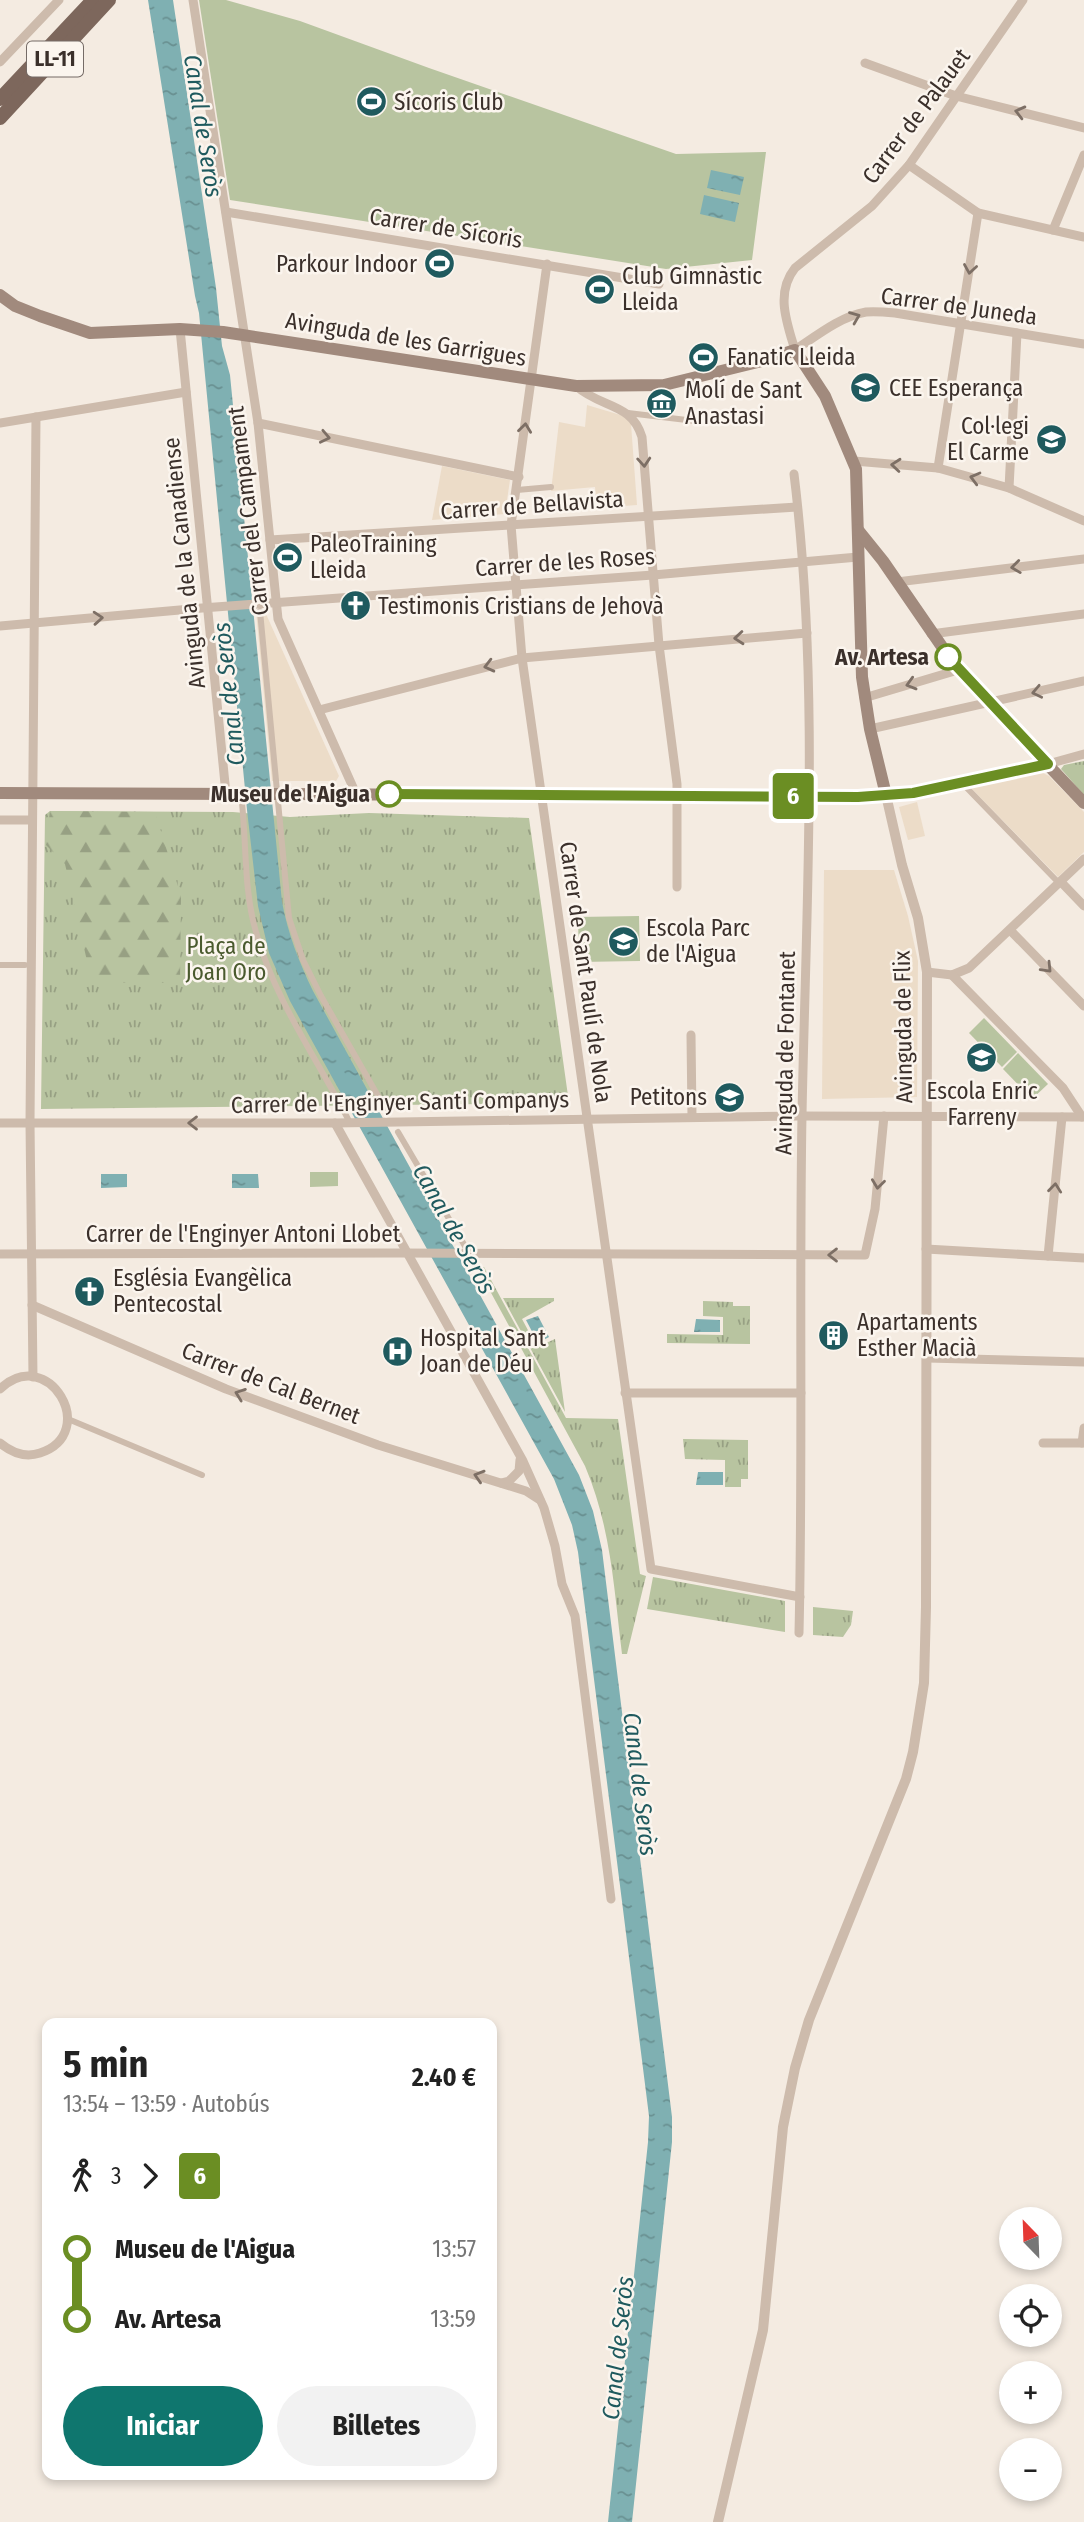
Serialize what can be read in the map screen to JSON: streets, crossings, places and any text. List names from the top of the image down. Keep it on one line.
{"streets":{"main road":["LL-11","Avinguda de les Garrigues","Avinguda de Flix"],"street":["Carrer de Palauet","Carrer de Sícoris","Carrer de Juneda","Carrer de Bellavista","Carrer del Campament","Carrer de les Roses","Avinguda de la Canadiense","Carrer de Sant Paulí de Nola","Avinguda de Fontanet","Carrer de l'Enginyer Santi Companys","Carrer de l'Enginyer Antoni Llobet","Carrer de Cal Bernet"]},"crossings":[["Carrer de Palauet","Carrer de Juneda"],["Carrer de Palauet","Avinguda de les Garrigues"],["Carrer de Palauet","Avinguda de Flix"],["Carrer de Sícoris","Carrer del Campament"],["Carrer de Sícoris","Carrer de Sant Paulí de Nola"],["Carrer de Juneda","Avinguda de les Garrigues"],["Carrer de Juneda","Avinguda de Flix"],["Avinguda de les Garrigues","Carrer del Campament"],["Avinguda de les Garrigues","Avinguda de la Canadiense"],["Avinguda de les Garrigues","Carrer de Sant Paulí de Nola"],["Avinguda de les Garrigues","Avinguda de Flix"],["Carrer de Bellavista","Carrer del Campament"],["Carrer de Bellavista","Carrer de Sant Paulí de Nola"],["Carrer de Bellavista","Avinguda de Fontanet"],["Carrer del Campament","Carrer de les Roses"],["Carrer de les Roses","Avinguda de la Canadiense"],["Carrer de les Roses","Carrer de Sant Paulí de Nola"],["Carrer de les Roses","Avinguda de Flix"],["Carrer de les Roses","Avinguda de Fontanet"],["Carrer de Sant Paulí de Nola","Avinguda de Fontanet"],["Carrer de Sant Paulí de Nola","Carrer de l'Enginyer Santi Companys"],["Carrer de Sant Paulí de Nola","Carrer de l'Enginyer Antoni Llobet"],["Avinguda de Flix","Carrer de l'Enginyer Santi Companys"],["Avinguda de Fontanet","Carrer de l'Enginyer Santi Companys"],["Avinguda de Fontanet","Carrer de l'Enginyer Antoni Llobet"],["Carrer de l'Enginyer Santi Companys","Carrer de l'Enginyer Antoni Llobet"]],"one_way":["Carrer de Juneda","Carrer de Cal Bernet"],"water":["Canal de Seròs"],"parks":["Plaça de Joan Oro"],"places":{"sports":["Sícoris Club","Parkour Indoor","Club Gimnàstic Lleida","Fanatic Lleida","PaleoTraining Lleida"],"school or university":["CEE Esperança","Col·legi El Carme","Escola Parc de l'Aigua","Escola Enric Farreny","Petitons"],"museum":["Molí de Sant Anastasi"],"church":["Testimonis Cristians de Jehovà","Església Evangèlica Pentecostal"],"other":["Av. Artesa","Museu de l'Aigua"],"building":["Apartaments Esther Macià"],"hospital":["Hospital Sant Joan de Déu"]},"lines":["bus line 6"],"north":"top left","page":{"on_map":"6","heading":["5 min","13:54 – 13:59 · Autobús","2.40 €"],"legs":["3","6"],"map_buttons":["+","−"],"list":[{"name":"Museu de l'Aigua","value":"13:57"},{"name":"Av. Artesa","value":"13:59"}],"buttons":["Iniciar","Billetes"]}}
